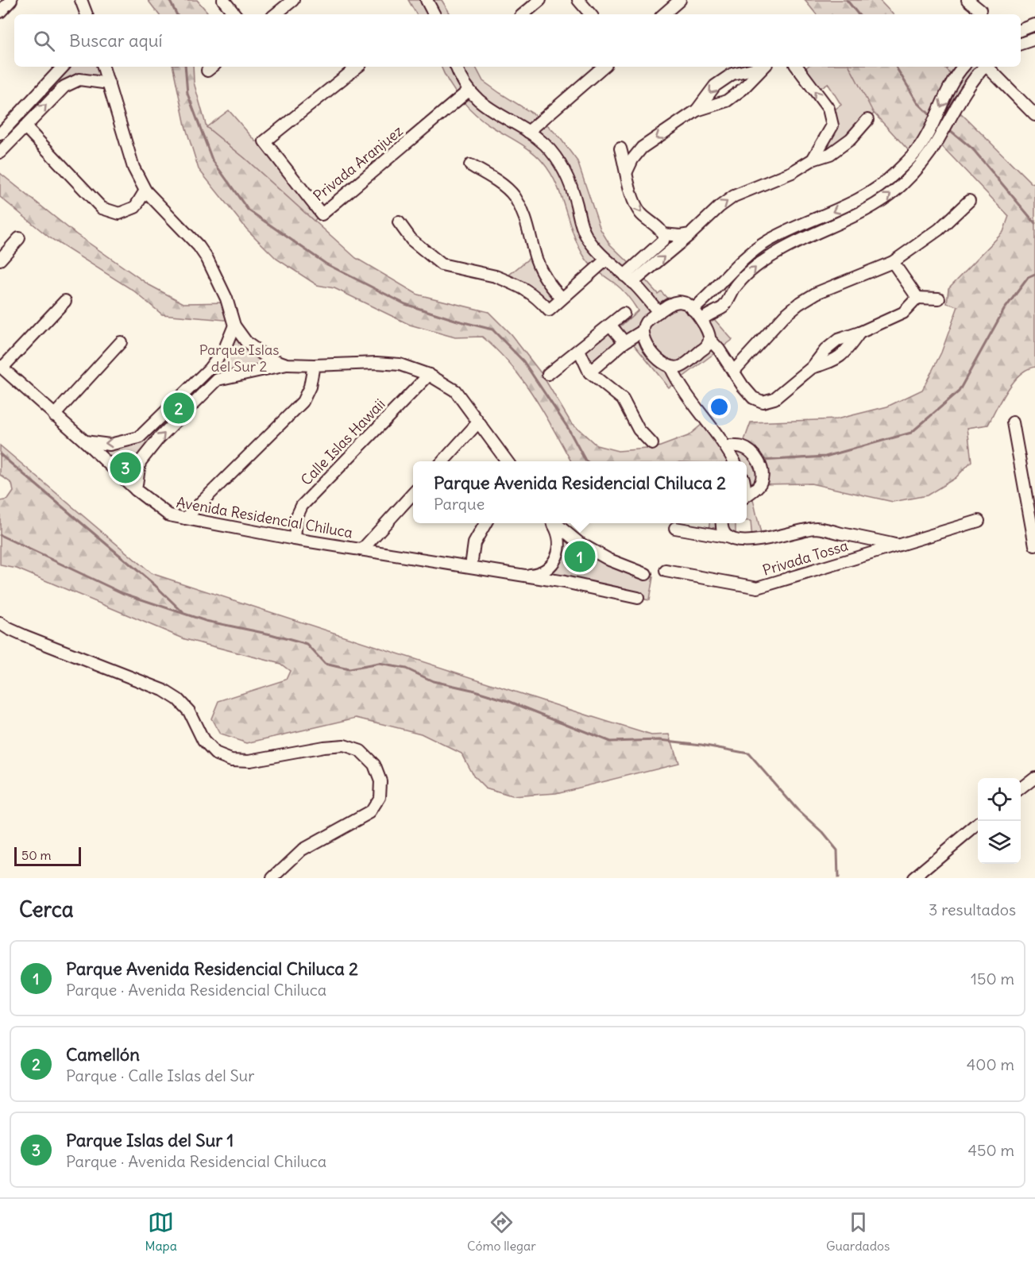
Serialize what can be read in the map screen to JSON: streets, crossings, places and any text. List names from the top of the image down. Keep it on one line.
{"streets":{"street":["Privada Aranjuez","Calle Islas Hawaii","Avenida Residencial Chiluca","Privada Tossa"]},"crossings":[["Calle Islas Hawaii","Avenida Residencial Chiluca"]],"parks":["Parque Islas del Sur 2"],"scale_bar":"50 m","page":{"search":"Buscar aquí","pins":["2","3","1"],"popup":["Parque Avenida Residencial Chiluca 2","Parque"],"scale":"50 m","heading":["Cerca","3 resultados"],"list":[{"mark":"1","name":"Parque Avenida Residencial Chiluca 2","note":"Parque · Avenida Residencial Chiluca","value":"150 m"},{"mark":"2","name":"Camellón","note":"Parque · Calle Islas del Sur","value":"400 m"},{"mark":"3","name":"Parque Islas del Sur 1","note":"Parque · Avenida Residencial Chiluca","value":"450 m"}],"nav":["Mapa","Cómo llegar","Guardados"]}}
